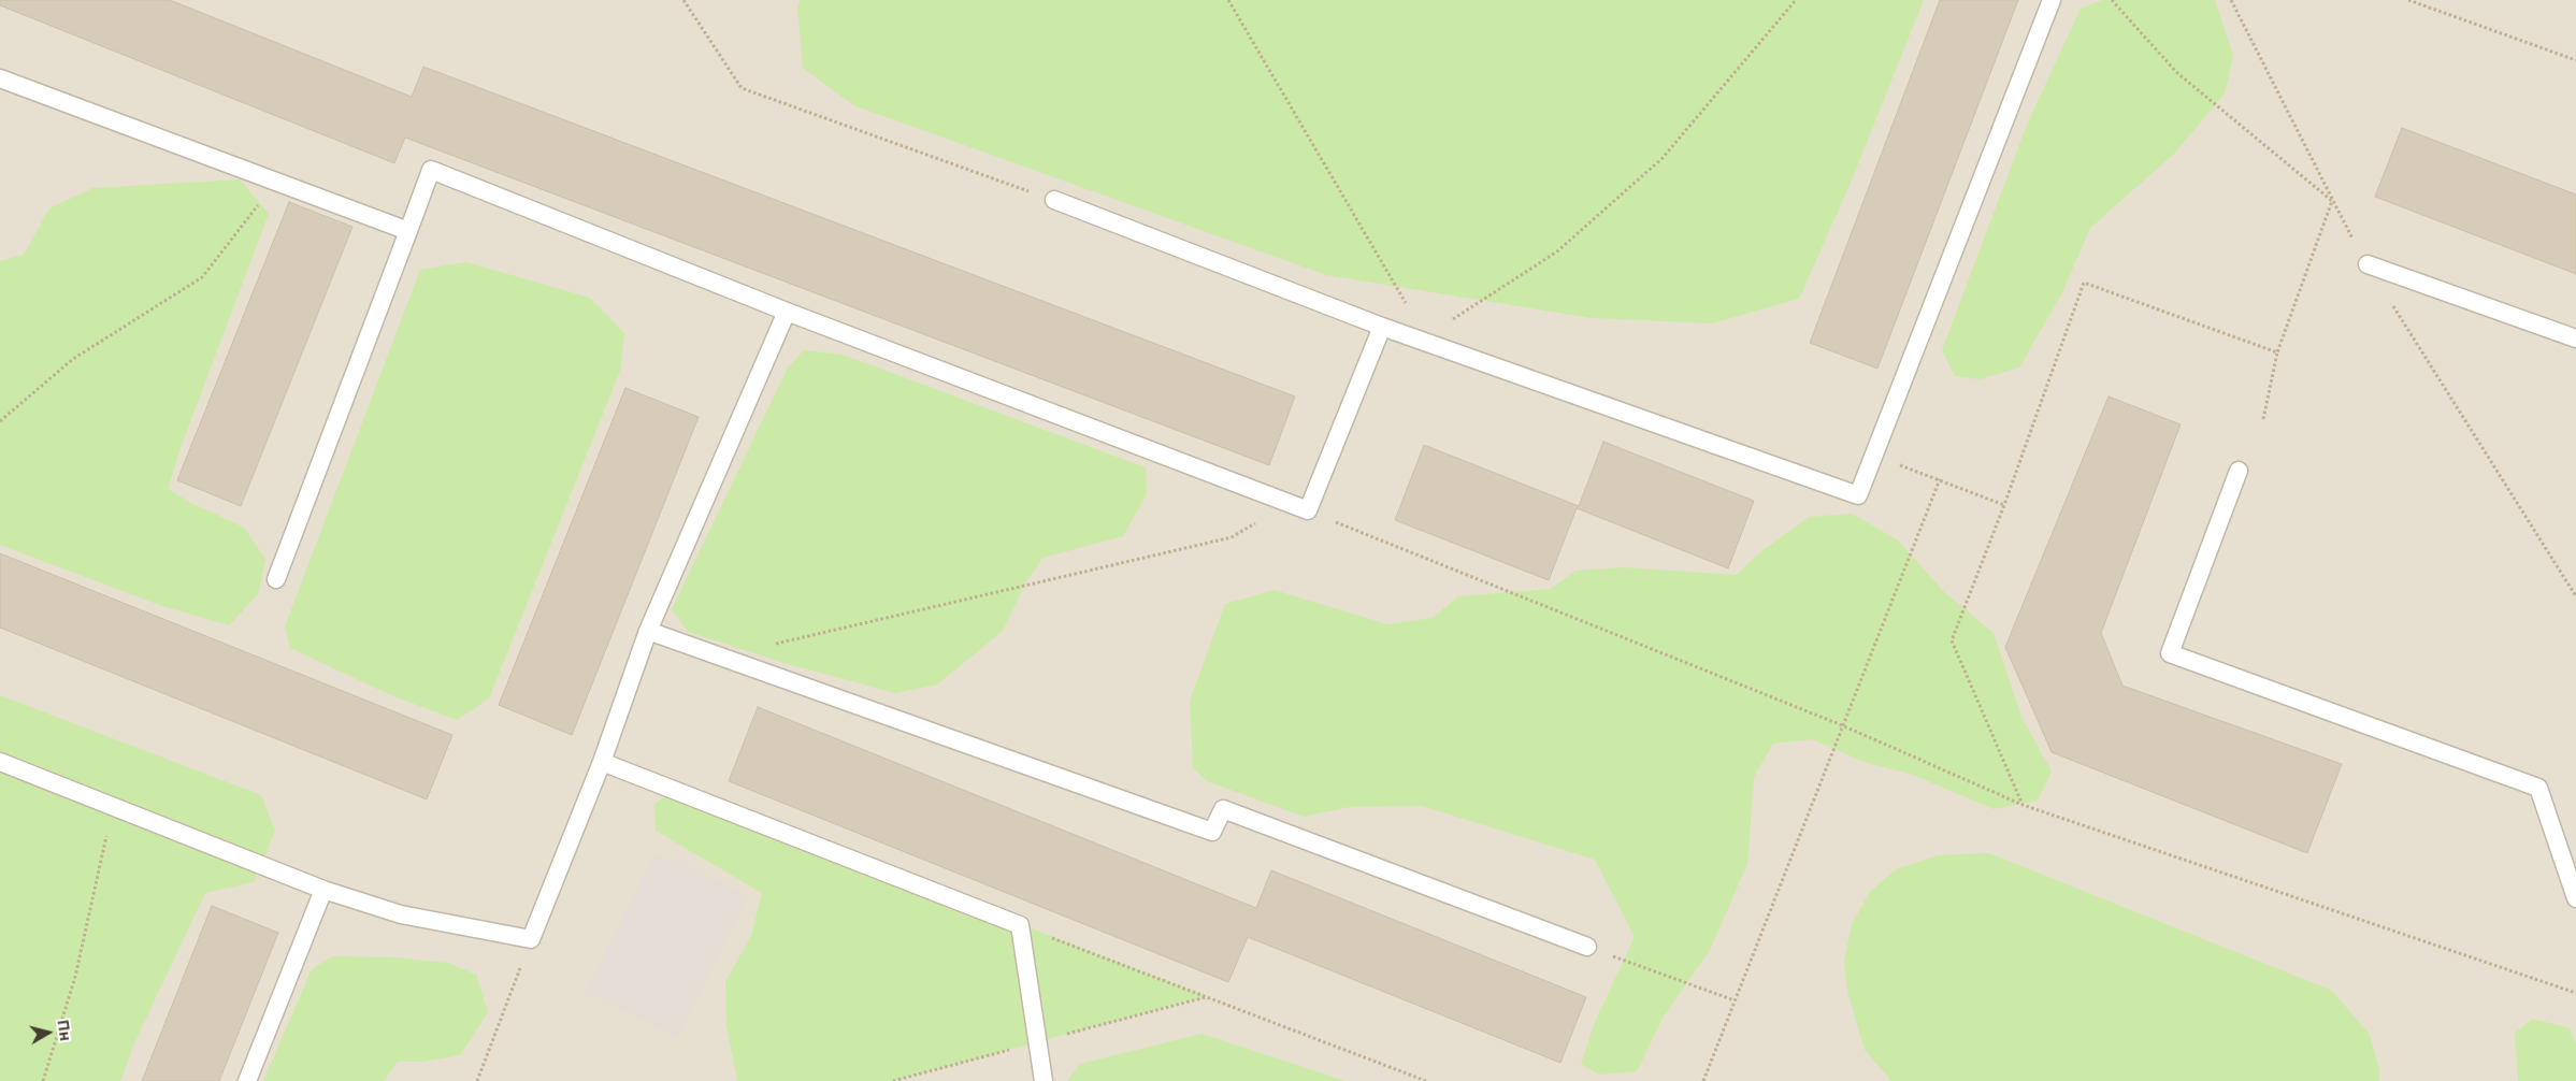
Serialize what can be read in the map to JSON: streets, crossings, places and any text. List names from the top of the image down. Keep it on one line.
{"north":"right"}
